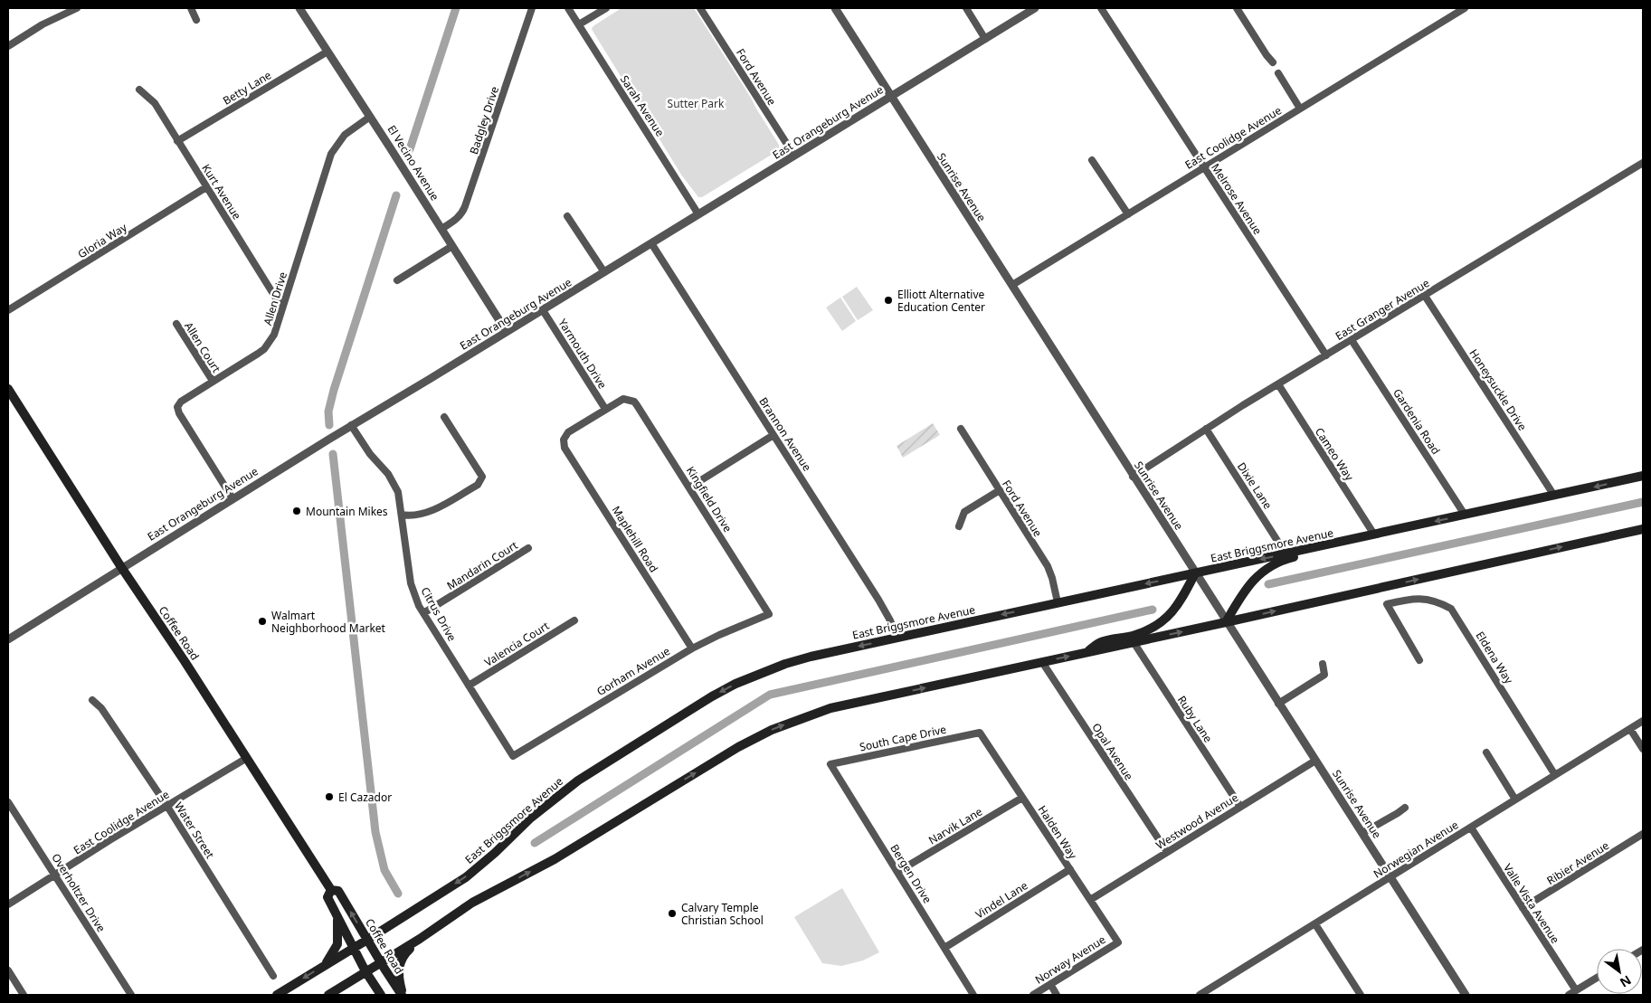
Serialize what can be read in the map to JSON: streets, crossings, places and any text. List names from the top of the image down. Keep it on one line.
{"streets":{"main road":["East Briggsmore Avenue","Coffee Road"],"street":["Ford Avenue","Betty Lane","Sarah Avenue","Badgley Drive","East Orangeburg Avenue","East Coolidge Avenue","El Vecino Avenue","Sunrise Avenue","Kurt Avenue","Melrose Avenue","Gloria Way","Allen Drive","East Granger Avenue","Allen Court","Yarmouth Drive","Honeysuckle Drive","Gardenia Road","Brannon Avenue","Cameo Way","Dixie Lane","Kingfield Drive","Maplehill Road","Mandarin Court","Citrus Drive","Valencia Court","Eldena Way","Gorham Avenue","Ruby Lane","South Cape Drive","Opal Avenue","Westwood Avenue","Narvik Lane","Water Street","Halden Way","Norwegian Avenue","Ribier Avenue","Bergen Drive","Overholtzer Drive","Vindel Lane","Valle Vista Avenue","Norway Avenue"]},"crossings":[["Ford Avenue","East Orangeburg Avenue"],["Ford Avenue","East Briggsmore Avenue"],["Betty Lane","El Vecino Avenue"],["Betty Lane","Kurt Avenue"],["Sarah Avenue","East Orangeburg Avenue"],["Badgley Drive","El Vecino Avenue"],["East Orangeburg Avenue","El Vecino Avenue"],["East Orangeburg Avenue","Sunrise Avenue"],["East Orangeburg Avenue","Allen Drive"],["East Orangeburg Avenue","Yarmouth Drive"],["East Orangeburg Avenue","Brannon Avenue"],["East Orangeburg Avenue","Citrus Drive"],["East Orangeburg Avenue","Coffee Road"],["East Coolidge Avenue","Sunrise Avenue"],["East Coolidge Avenue","Melrose Avenue"],["East Coolidge Avenue","Coffee Road"],["East Coolidge Avenue","Water Street"],["East Coolidge Avenue","Overholtzer Drive"],["El Vecino Avenue","Allen Drive"],["Sunrise Avenue","East Granger Avenue"],["Sunrise Avenue","East Briggsmore Avenue"],["Sunrise Avenue","Westwood Avenue"],["Sunrise Avenue","Norwegian Avenue"],["Kurt Avenue","Gloria Way"],["Kurt Avenue","Allen Drive"],["Melrose Avenue","East Granger Avenue"],["Allen Drive","Allen Court"],["East Granger Avenue","Honeysuckle Drive"],["East Granger Avenue","Gardenia Road"],["East Granger Avenue","Cameo Way"],["East Granger Avenue","Dixie Lane"],["Yarmouth Drive","Kingfield Drive"],["Yarmouth Drive","Maplehill Road"],["Honeysuckle Drive","East Briggsmore Avenue"],["Gardenia Road","East Briggsmore Avenue"],["Brannon Avenue","East Briggsmore Avenue"],["Cameo Way","East Briggsmore Avenue"],["Dixie Lane","East Briggsmore Avenue"],["Kingfield Drive","Maplehill Road"],["Kingfield Drive","Gorham Avenue"],["Maplehill Road","Gorham Avenue"],["East Briggsmore Avenue","Coffee Road"],["Mandarin Court","Citrus Drive"],["Citrus Drive","Valencia Court"],["Citrus Drive","Gorham Avenue"],["Eldena Way","Norwegian Avenue"],["Ruby Lane","Westwood Avenue"],["South Cape Drive","Halden Way"],["South Cape Drive","Bergen Drive"],["Opal Avenue","Westwood Avenue"],["Westwood Avenue","Halden Way"],["Narvik Lane","Halden Way"],["Narvik Lane","Bergen Drive"],["Halden Way","Vindel Lane"],["Halden Way","Norway Avenue"],["Norwegian Avenue","Valle Vista Avenue"],["Ribier Avenue","Valle Vista Avenue"],["Bergen Drive","Vindel Lane"]],"parks":["Sutter Park"],"places":["Elliott Alternative Education Center","Mountain Mikes","Walmart Neighborhood Market","El Cazador","Calvary Temple Christian School"],"north":"bottom right"}
